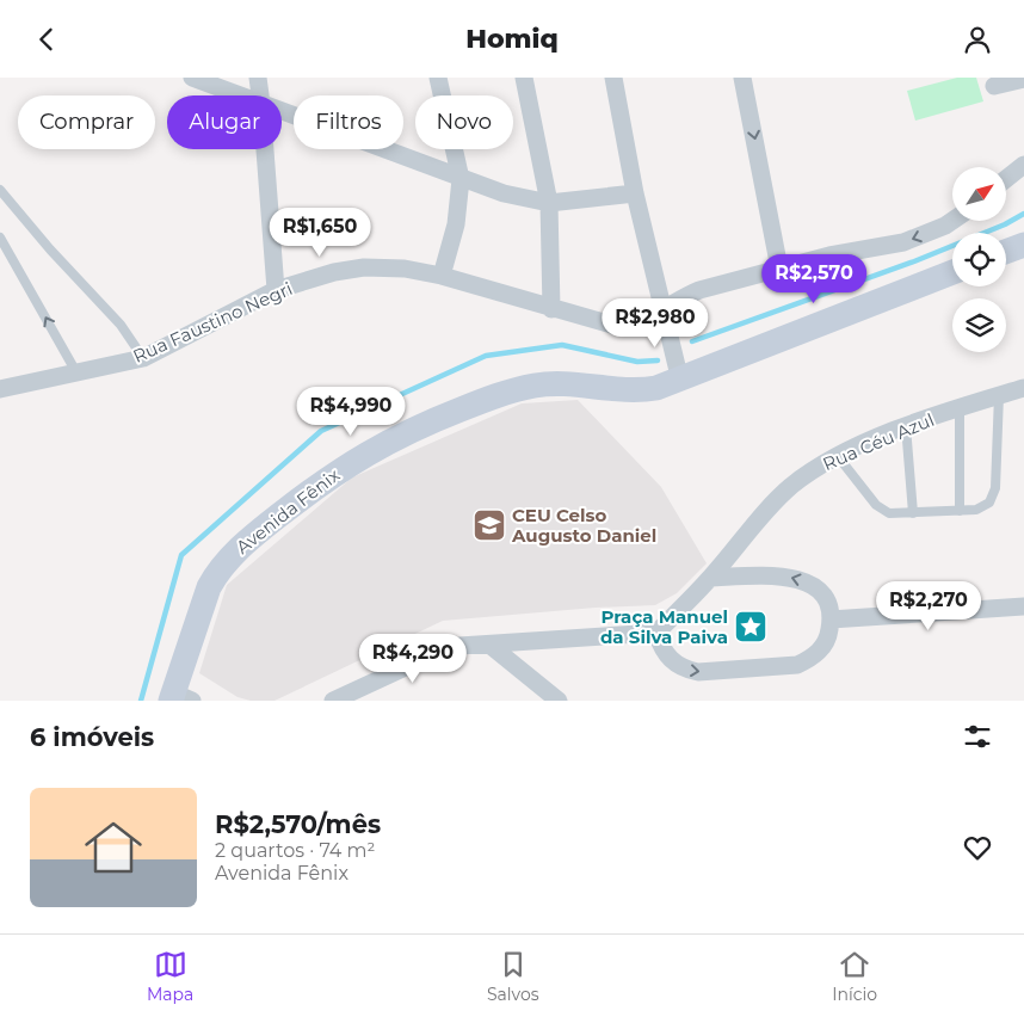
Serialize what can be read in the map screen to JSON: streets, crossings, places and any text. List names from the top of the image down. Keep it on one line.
{"streets":{"street":["Rua Faustino Negri","Rua Céu Azul","Avenida Fênix"]},"places":{"school or university":["CEU Celso Augusto Daniel"],"place":["Praça Manuel da Silva Paiva"]},"north":"top right","page":{"header":"Homiq","chip":["Comprar","Alugar","Filtros","Novo"],"price":["R$1,650","R$2,570","R$2,980","R$4,990","R$2,270","R$4,290"],"heading":"6 imóveis","list":[{"name":"R$2,570/mês","note":"2 quartos · 74 m² · Avenida Fênix"}],"tabs":["Mapa","Salvos","Início"]}}
